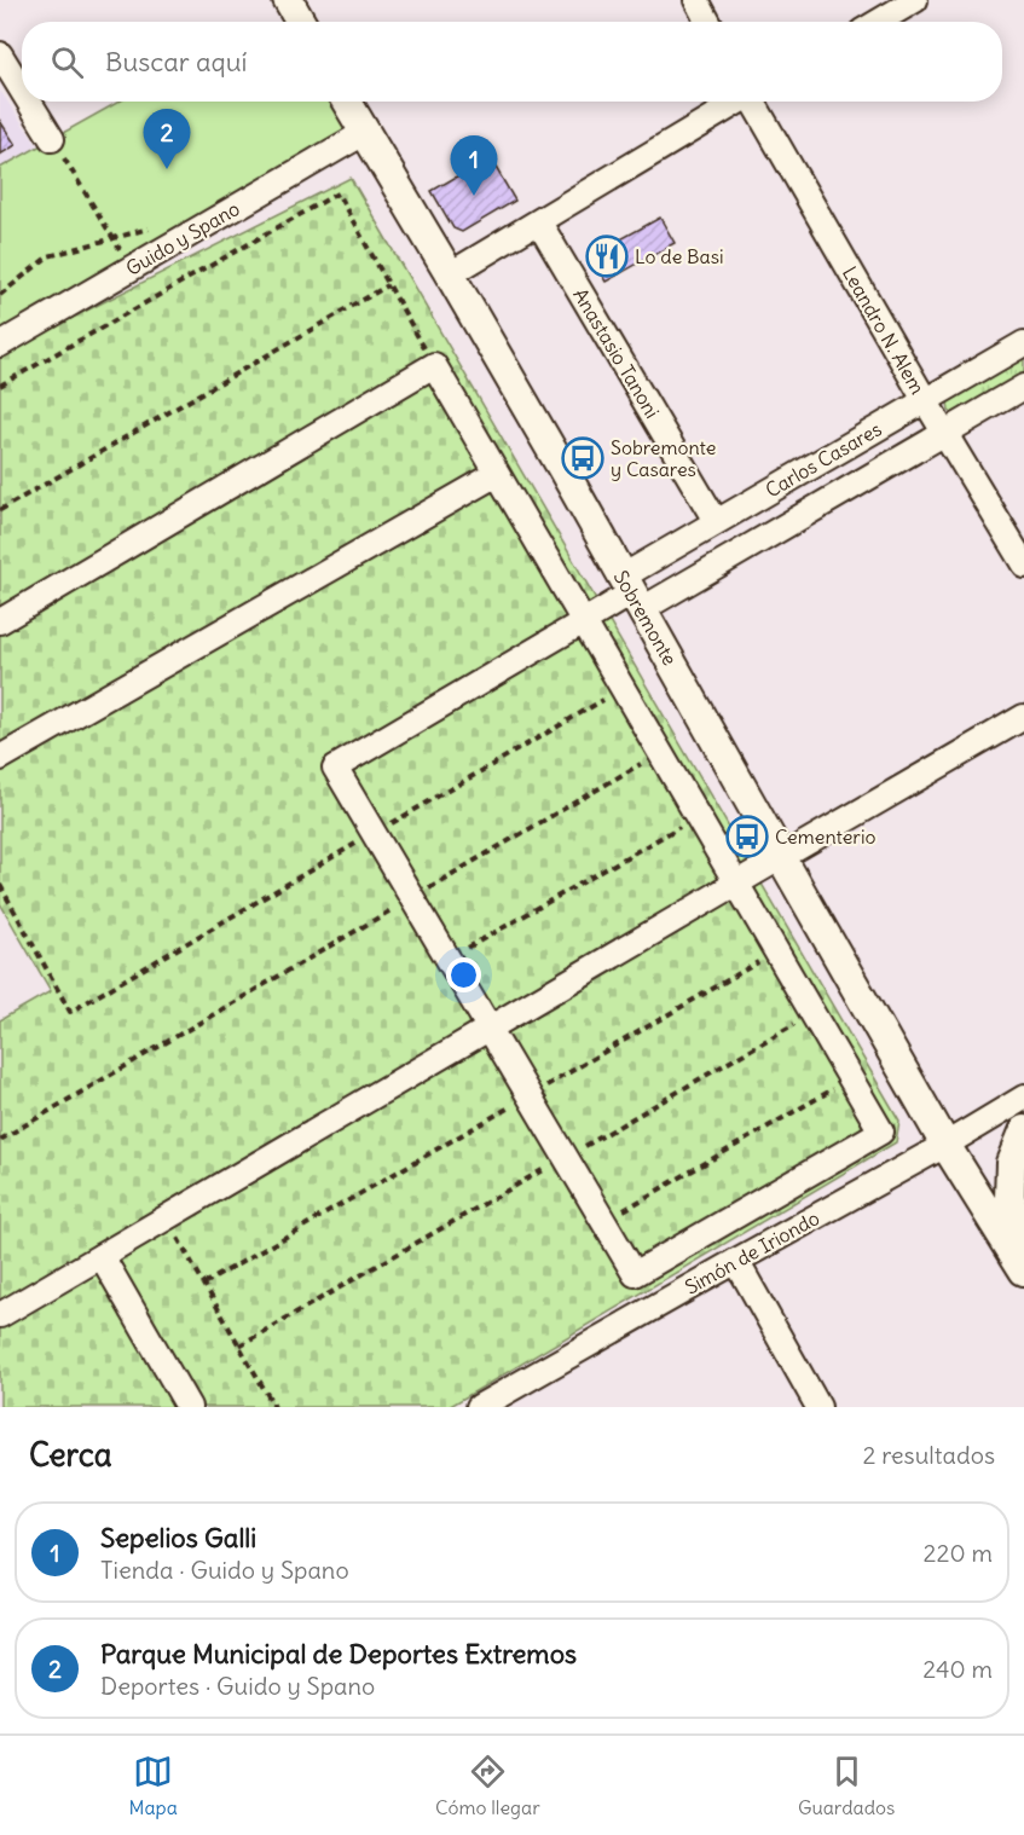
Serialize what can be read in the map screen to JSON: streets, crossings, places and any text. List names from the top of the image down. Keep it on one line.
{"streets":{"main road":["Sobremonte"],"street":["Guido y Spano","Leandro N. Alem","Anastasio Tanoni","Carlos Casares","Simón de Iriondo"]},"crossings":[["Guido y Spano","Sobremonte"],["Leandro N. Alem","Carlos Casares"],["Anastasio Tanoni","Carlos Casares"],["Carlos Casares","Sobremonte"],["Sobremonte","Simón de Iriondo"]],"places":{"restaurant":["Lo de Basi"],"bus stop":["Sobremonte y Casares","Cementerio"]},"page":{"search":"Buscar aquí","pins":["2","1"],"heading":["Cerca","2 resultados"],"list":[{"mark":"1","name":"Sepelios Galli","note":"Tienda · Guido y Spano","value":"220 m"},{"mark":"2","name":"Parque Municipal de Deportes Extremos","note":"Deportes · Guido y Spano","value":"240 m"}],"nav":["Mapa","Cómo llegar","Guardados"]}}
